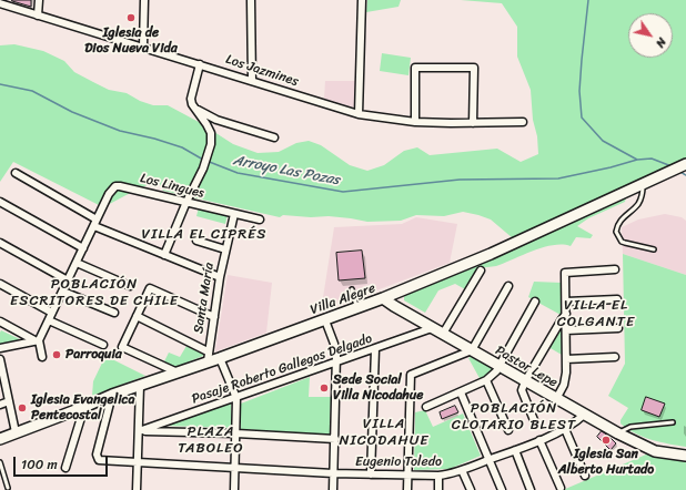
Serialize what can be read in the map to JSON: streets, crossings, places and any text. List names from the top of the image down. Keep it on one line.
{"streets":{"main road":["Villa Alegre","Pastor Lepe"],"street":["Los Jazmines","Los Lingues","Santa María","Pasaje Roberto Gallegos Delgado","Eugenio Toledo"]},"crossings":[["Los Lingues","Santa María"],["Santa María","Villa Alegre"],["Villa Alegre","Pastor Lepe"],["Villa Alegre","Eugenio Toledo"],["Pastor Lepe","Pasaje Roberto Gallegos Delgado"],["Pastor Lepe","Eugenio Toledo"]],"districts":["VILLA EL CIPRÉS","POBLACIÓN ESCRITORES DE CHILE","VILLA EL COLGANTE","POBLACIÓN CLOTARIO BLEST","VILLA NICODAHUE","PLAZA TABOLEO"],"water":["Arroyo Las Pozas"],"places":["Iglesia de Dios Nueva Vida","Parroquia","Sede Social Villa Nicodahue","Iglesia Evangelica Pentecostal","Iglesia San Alberto Hurtado"],"scale_bar":"100 m","north":"bottom right"}
